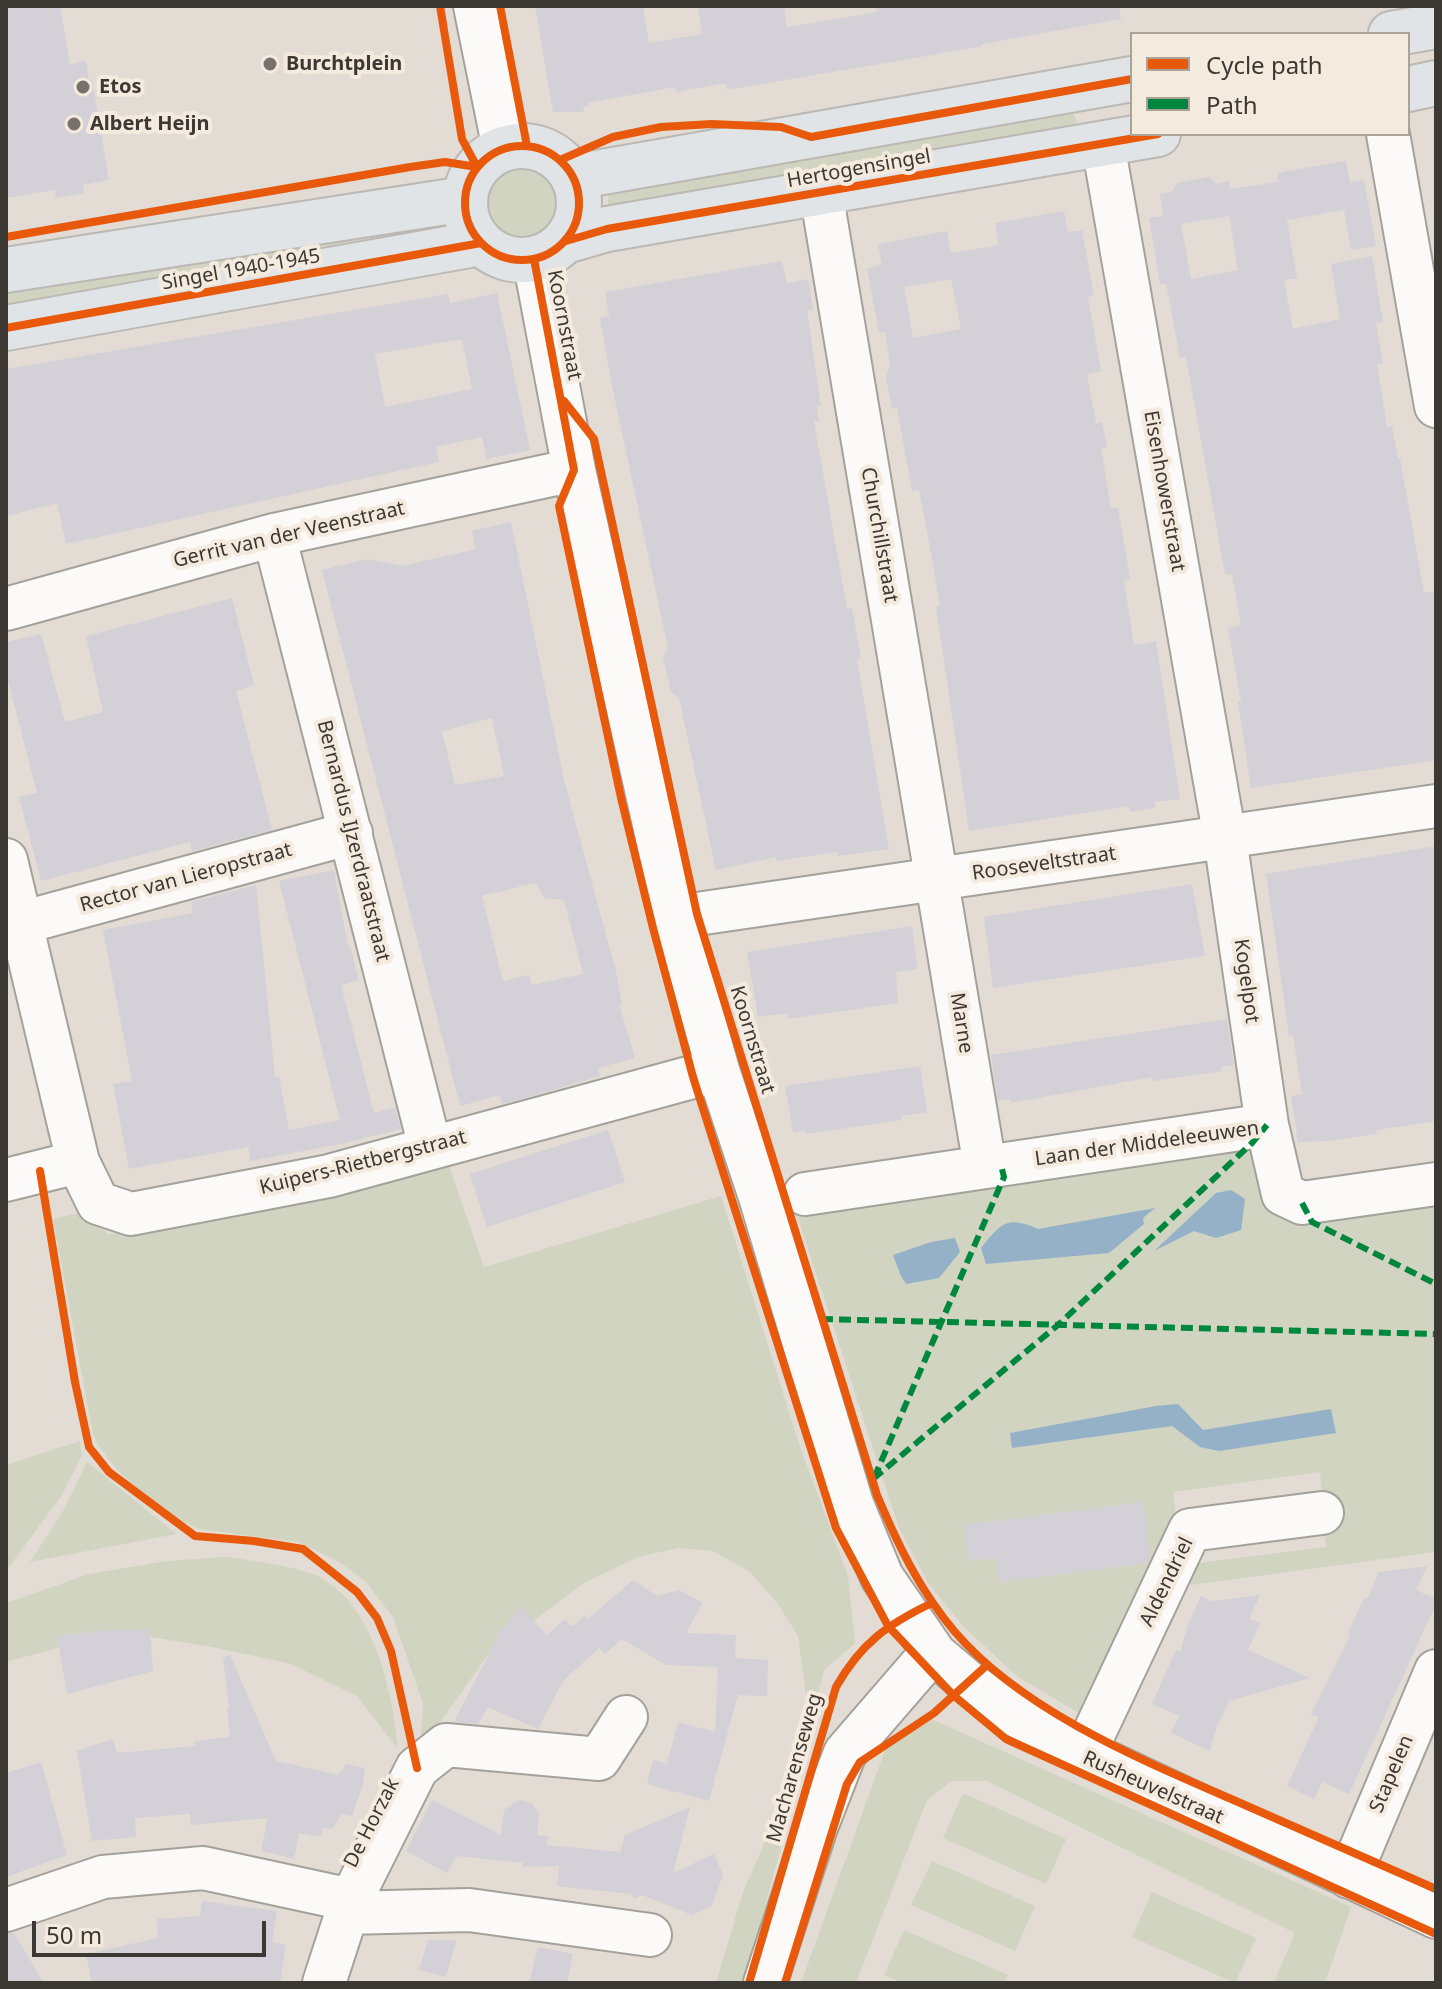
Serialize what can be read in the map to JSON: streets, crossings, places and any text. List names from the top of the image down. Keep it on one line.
{"streets":{"main road":["Hertogensingel","Singel 1940-1945"],"street":["Koornstraat","Eisenhowerstraat","Gerrit van der Veenstraat","Churchillstraat","Bernardus IJzerdraatstraat","Rooseveltstraat","Rector van Lieropstraat","Kogelpot","Marne","Laan der Middeleeuwen","Kuipers-Rietbergstraat","Aldendriel","Macharenseweg","Stapelen","Rusheuvelstraat","De Horzak"]},"crossings":[["Hertogensingel","Singel 1940-1945"],["Hertogensingel","Koornstraat"],["Hertogensingel","Eisenhowerstraat"],["Hertogensingel","Churchillstraat"],["Singel 1940-1945","Koornstraat"],["Koornstraat","Gerrit van der Veenstraat"],["Koornstraat","Rooseveltstraat"],["Koornstraat","Kuipers-Rietbergstraat"],["Koornstraat","Macharenseweg"],["Koornstraat","Rusheuvelstraat"],["Eisenhowerstraat","Rooseveltstraat"],["Eisenhowerstraat","Kogelpot"],["Gerrit van der Veenstraat","Bernardus IJzerdraatstraat"],["Churchillstraat","Rooseveltstraat"],["Churchillstraat","Marne"],["Bernardus IJzerdraatstraat","Rector van Lieropstraat"],["Bernardus IJzerdraatstraat","Kuipers-Rietbergstraat"],["Rooseveltstraat","Kogelpot"],["Rooseveltstraat","Marne"],["Rector van Lieropstraat","Kuipers-Rietbergstraat"],["Kogelpot","Laan der Middeleeuwen"],["Marne","Laan der Middeleeuwen"],["Aldendriel","Rusheuvelstraat"],["Macharenseweg","Rusheuvelstraat"],["Stapelen","Rusheuvelstraat"]],"places":["Burchtplein","Etos","Albert Heijn"],"legend":["Cycle path","Path"],"scale_bar":"50 m"}
